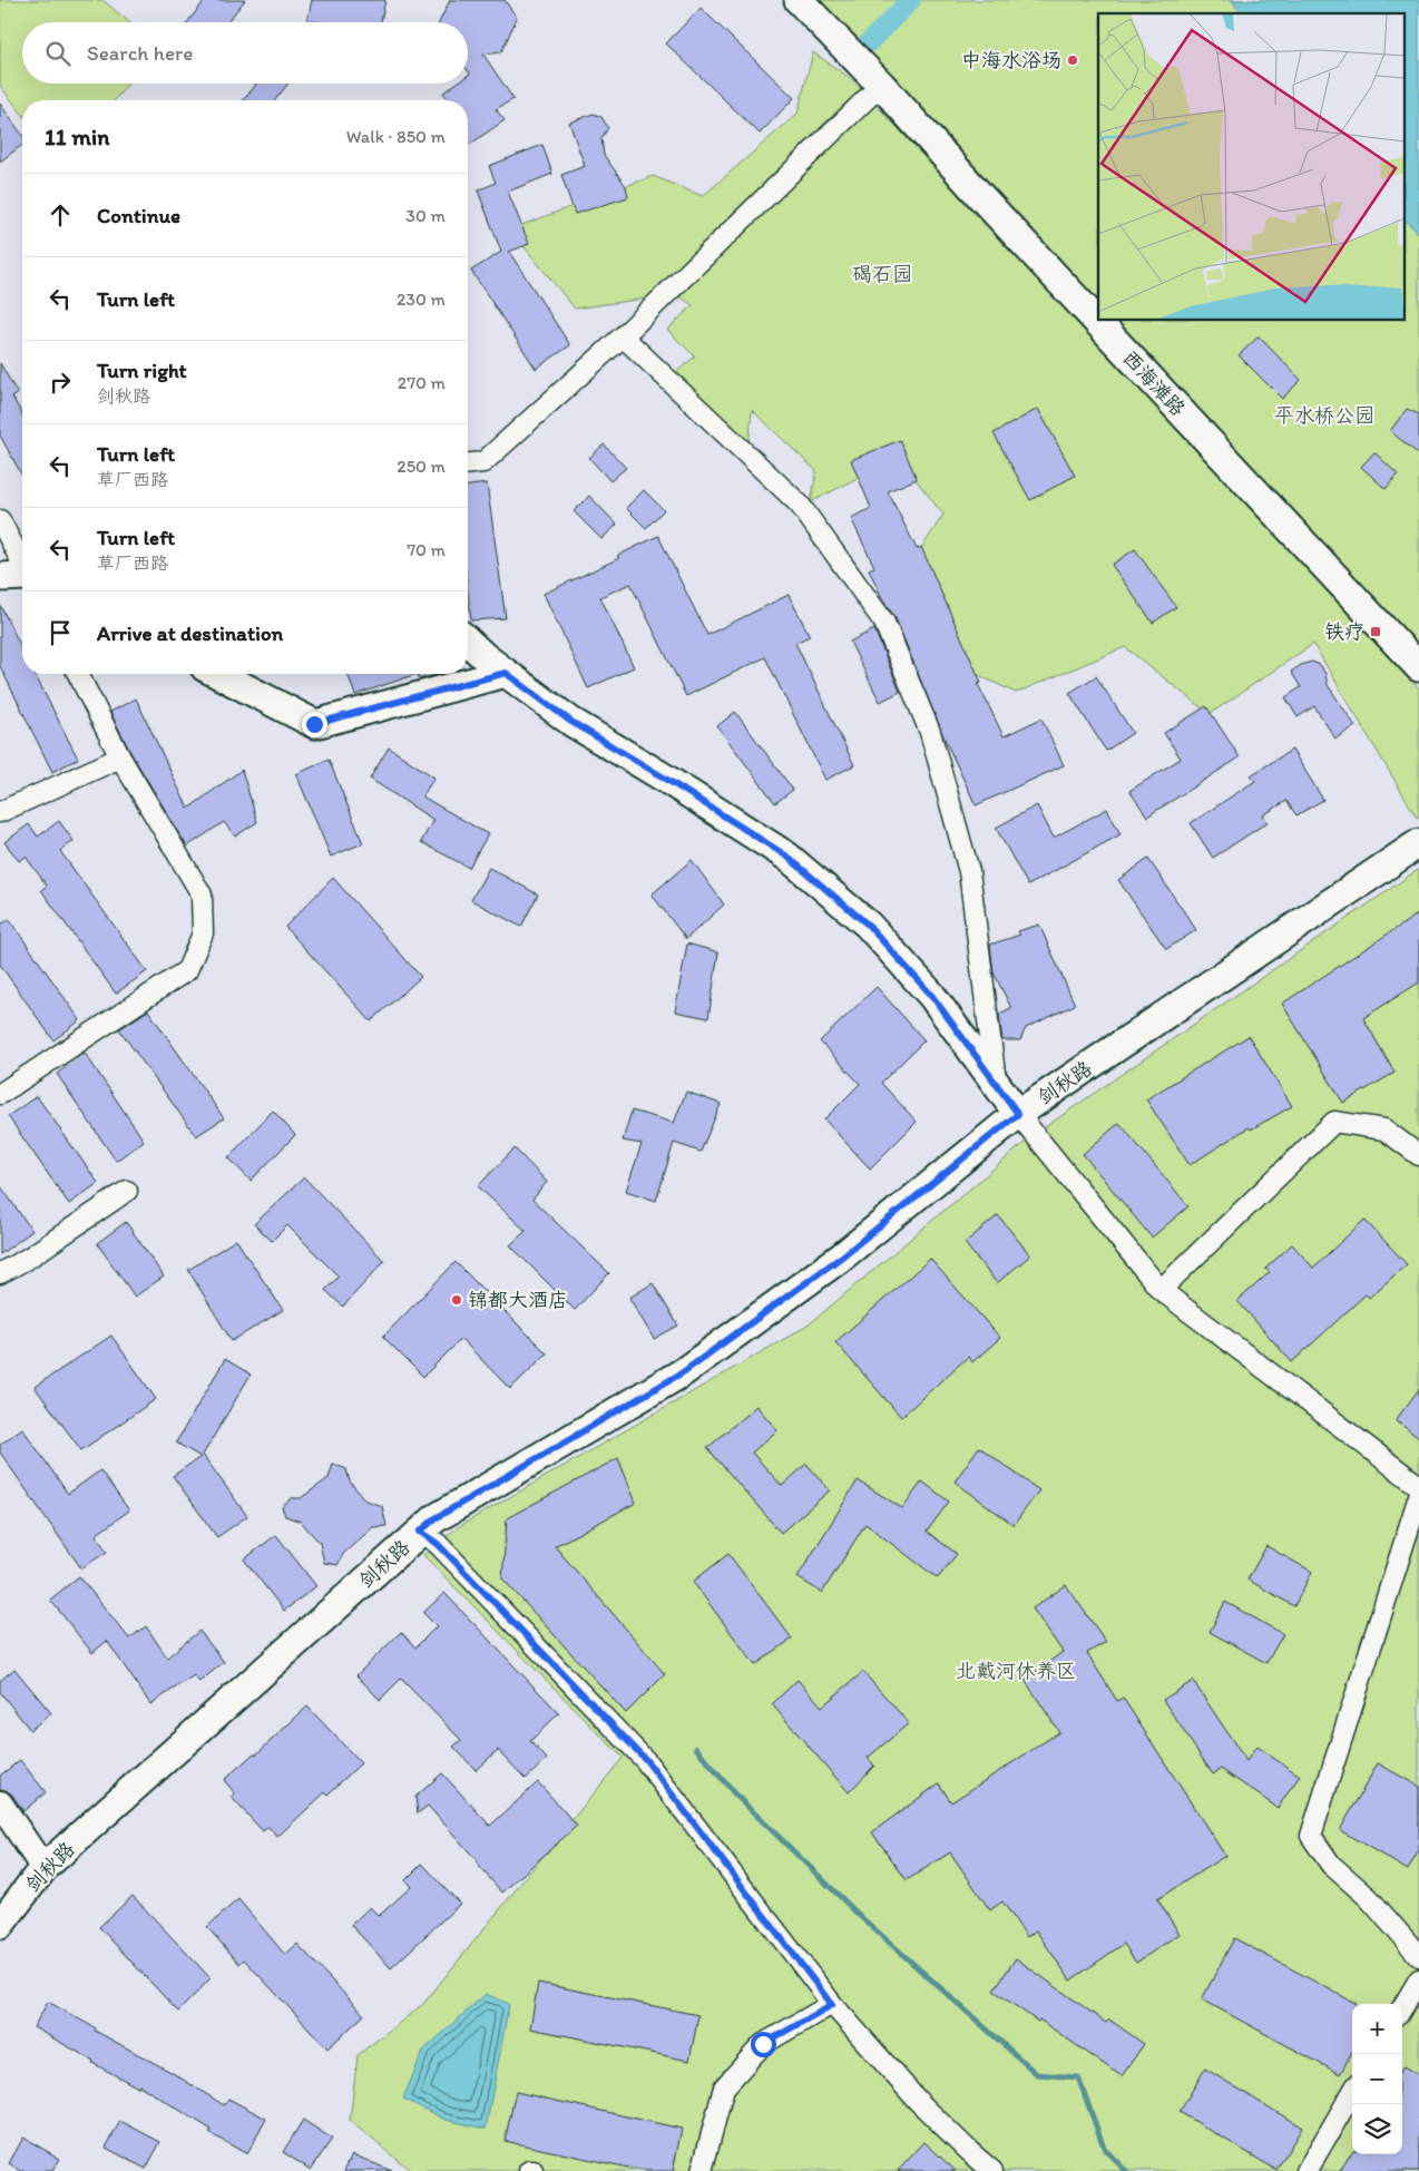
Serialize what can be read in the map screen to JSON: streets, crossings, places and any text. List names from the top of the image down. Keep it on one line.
{"streets":{"main road":["西海滩路","剑秋路"]},"parks":["碣石园","平水桥公园","北戴河休养区"],"places":{"other":["中海水浴场","锦都大酒店"],"transit":["铁疗"]},"page":{"search":"Search here","heading":["11 min","Walk · 850 m"],"list":[["Continue","30 m"],["Turn left","230 m"],["Turn right","剑秋路","270 m"],["Turn left","草厂西路","250 m"],["Turn left","草厂西路","70 m"],"Arrive at destination"],"map_buttons":["+","−"]}}
